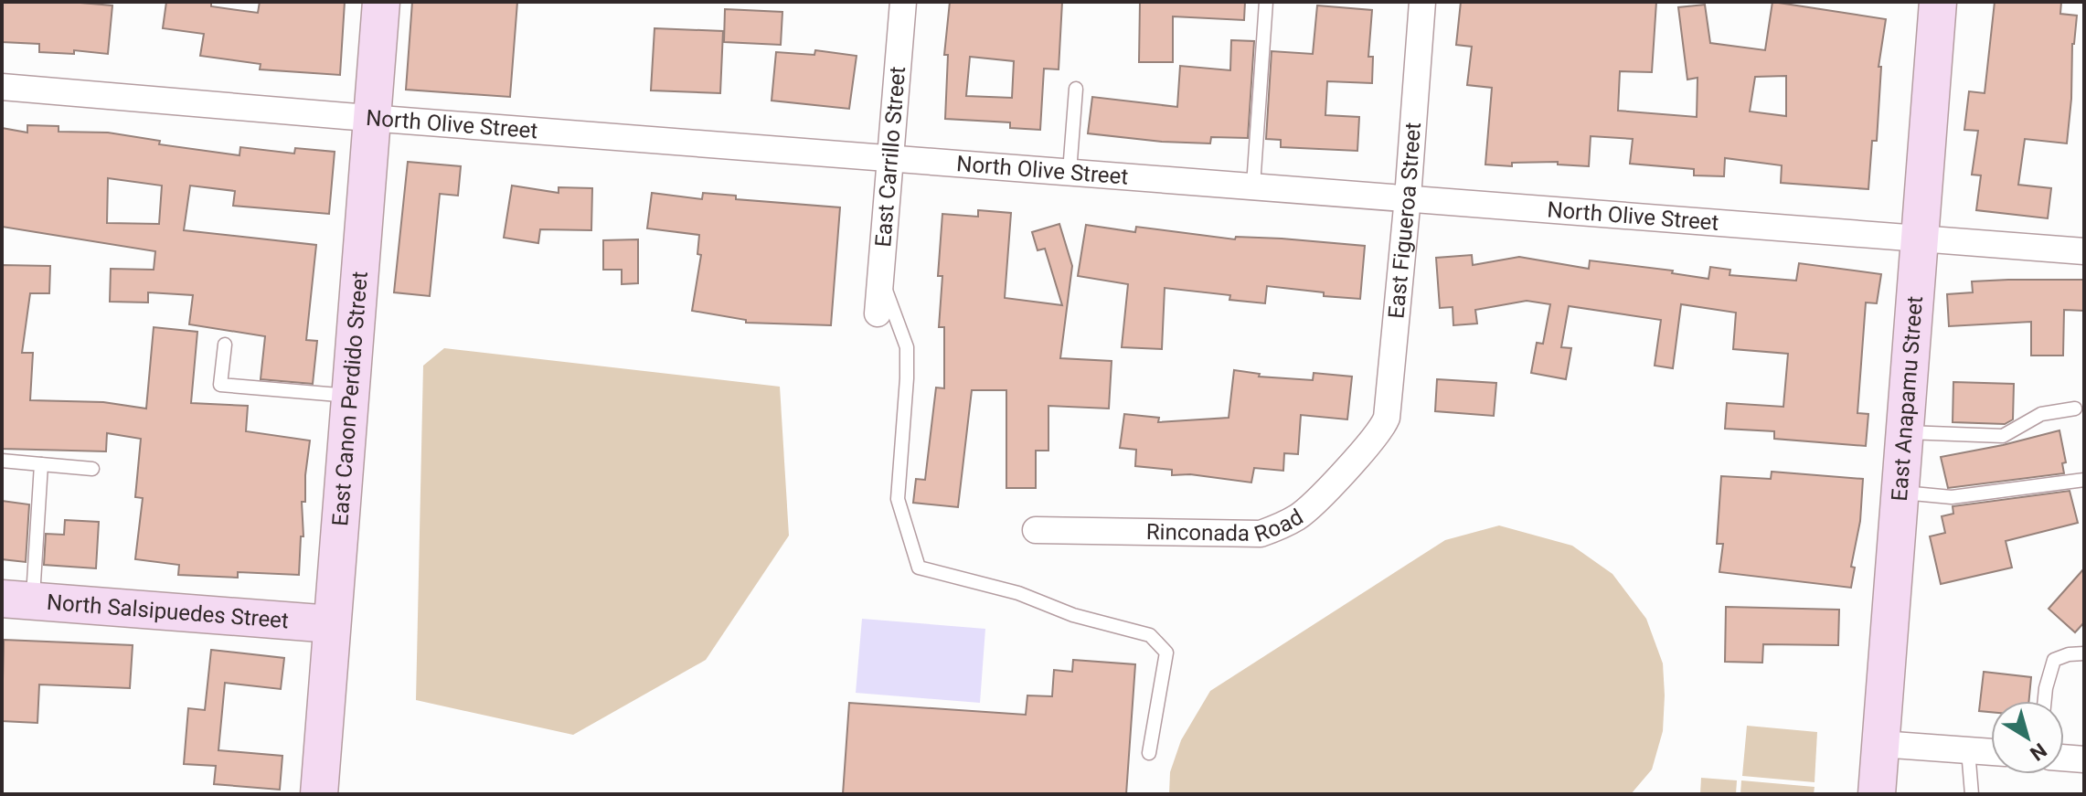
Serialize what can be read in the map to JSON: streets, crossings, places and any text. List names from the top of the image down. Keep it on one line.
{"streets":{"street":["North Olive Street","East Carrillo Street","East Figueroa Street","East Canon Perdido Street","East Anapamu Street","Rinconada Road","North Salsipuedes Street"]},"crossings":[["North Olive Street","East Carrillo Street"],["North Olive Street","East Figueroa Street"],["North Olive Street","East Canon Perdido Street"],["North Olive Street","East Anapamu Street"],["East Figueroa Street","Rinconada Road"],["East Canon Perdido Street","North Salsipuedes Street"]],"north":"bottom right"}
